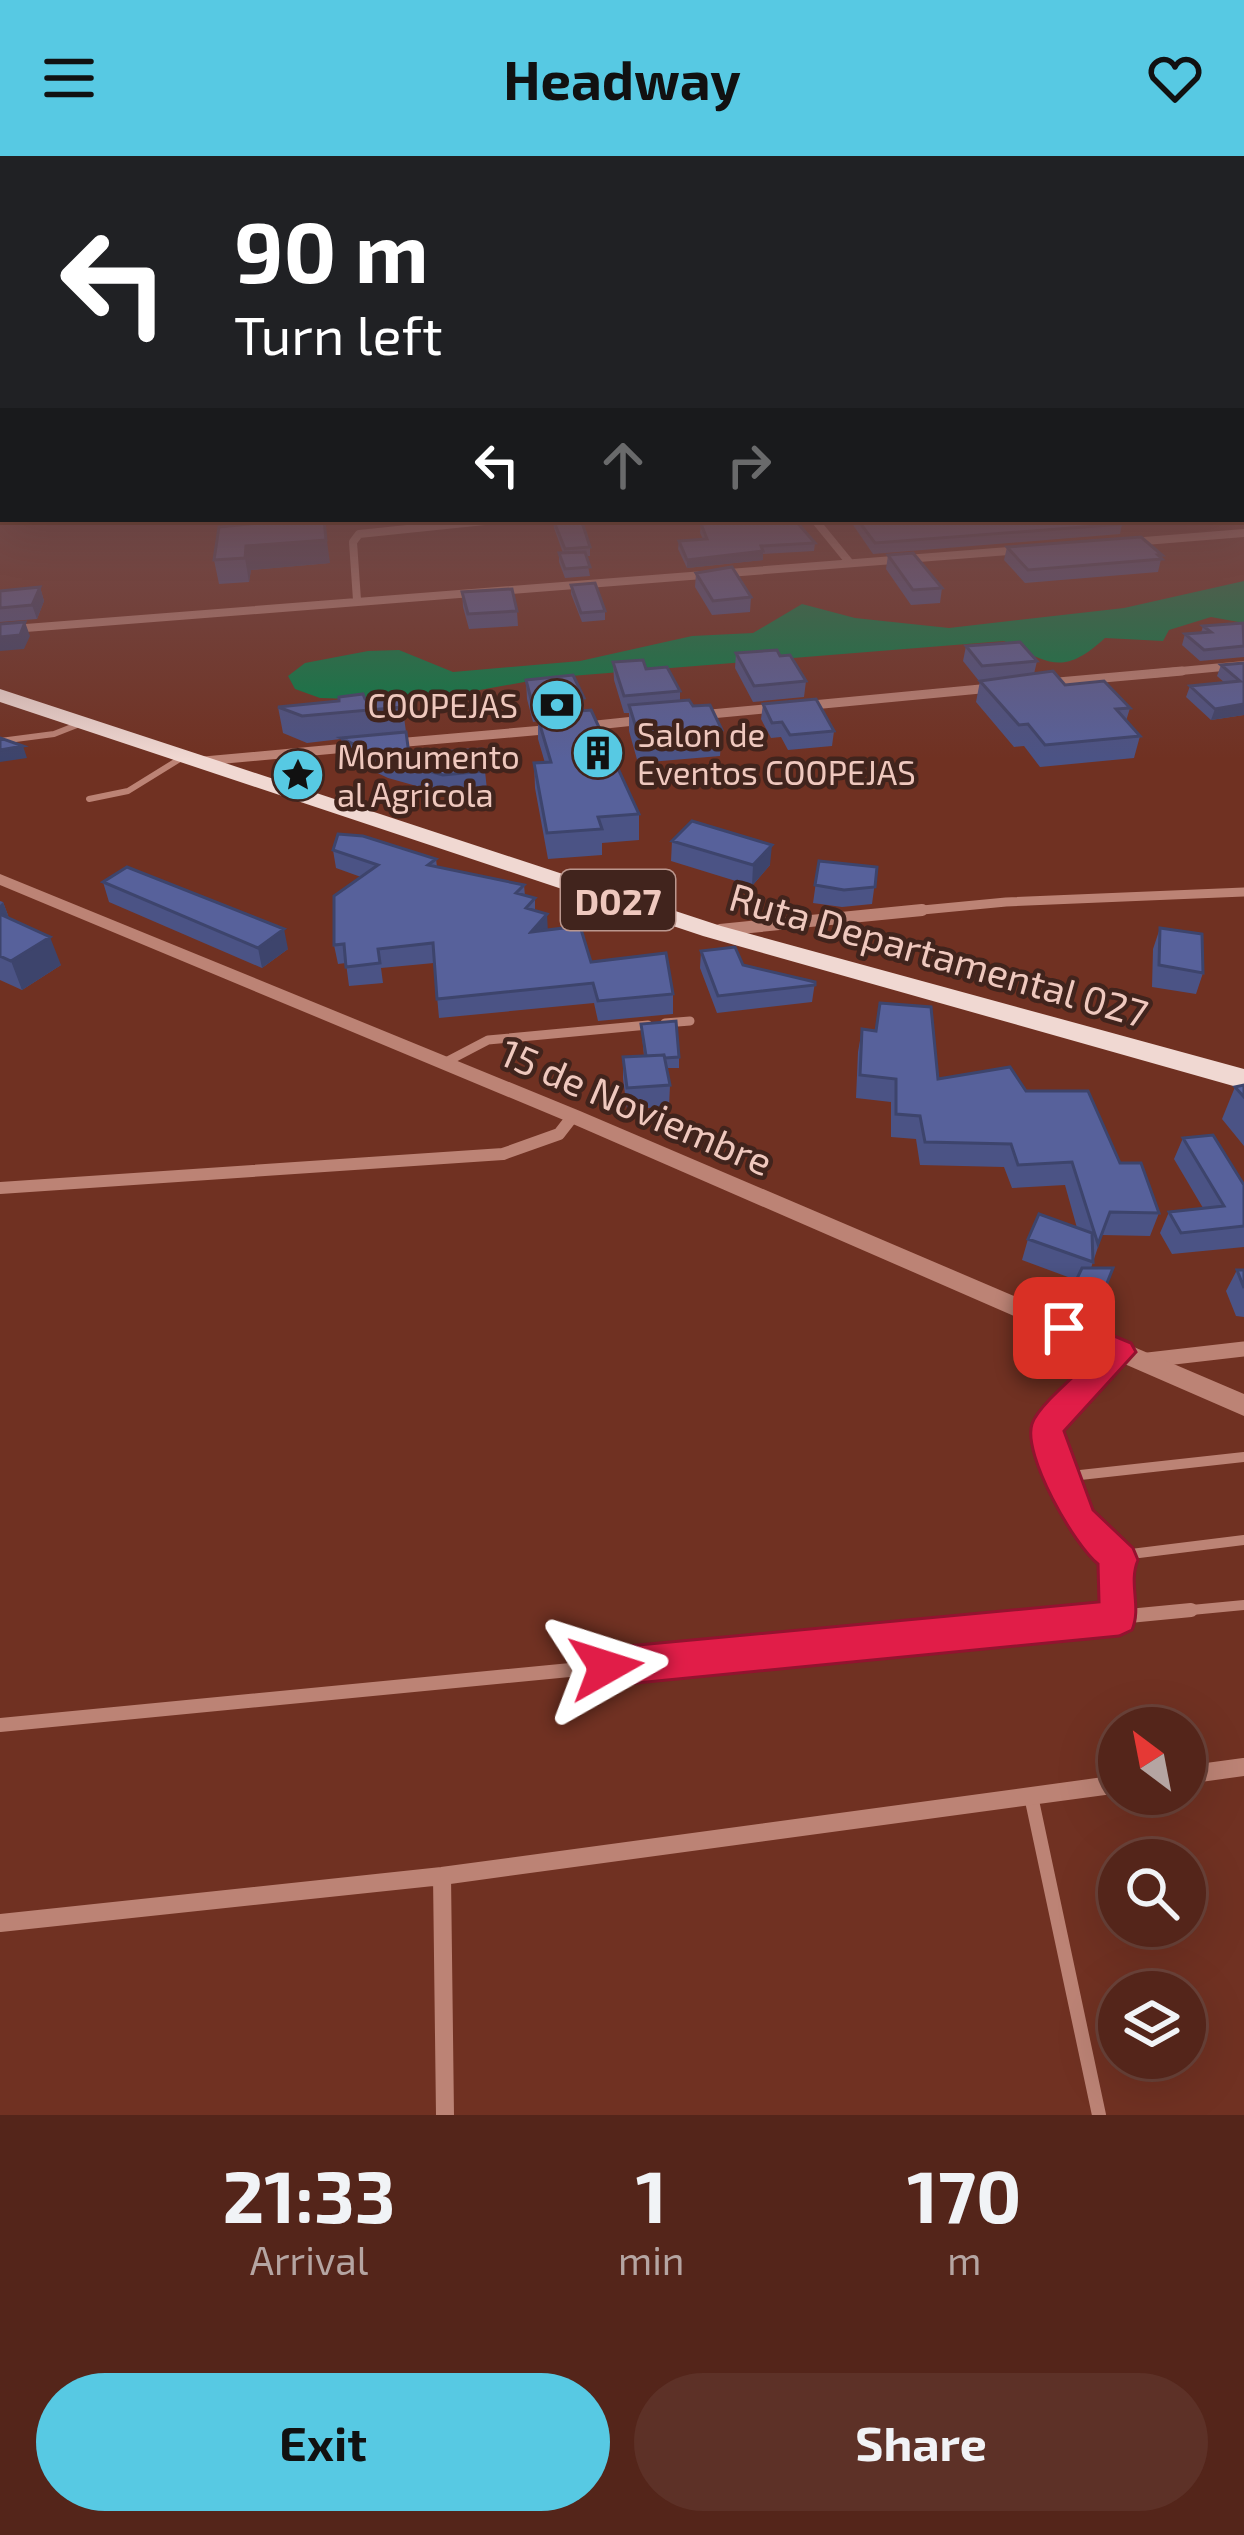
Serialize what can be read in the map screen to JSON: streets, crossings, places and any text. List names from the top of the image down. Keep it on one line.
{"streets":{"main road":["D027","Ruta Departamental 027"],"street":["15 de Noviembre"]},"places":{"bank":["COOPEJAS"],"building":["Salon de Eventos COOPEJAS"],"place":["Monumento al Agricola"]},"north":"top left","page":{"header":"Headway","turn":["90 m","Turn left"],"eta":["21:33","Arrival","1","min","170","m"],"buttons":["Exit","Share"]}}
